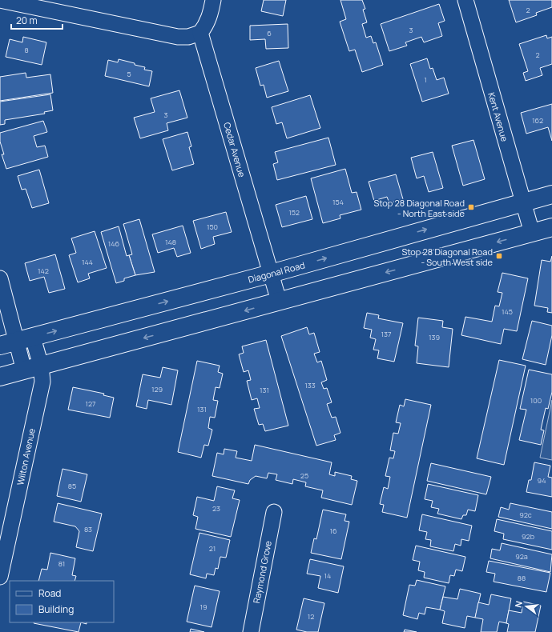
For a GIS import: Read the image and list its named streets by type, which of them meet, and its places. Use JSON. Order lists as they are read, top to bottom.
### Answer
{
  "streets": {
    "main road": ["Diagonal Road"],
    "street": [
      "Kent Avenue",
      "Cedar Avenue",
      "Wilton Avenue",
      "Raymond Grove"
    ]
  },
  "crossings": [
    ["Kent Avenue", "Diagonal Road"],
    ["Cedar Avenue", "Diagonal Road"],
    ["Diagonal Road", "Wilton Avenue"]
  ],
  "places": {
    "transit": ["Stop 28 Diagonal Road - North East side", "Stop 28 Diagonal Road - South West side"]
  },
  "house_numbers": [
    "2",
    "3",
    "6",
    "8",
    "2",
    "5",
    "1",
    "3",
    "162",
    "154",
    "152",
    "150",
    "148",
    "146",
    "144",
    "142",
    "145",
    "137",
    "139",
    "133",
    "129",
    "131",
    "100",
    "127",
    "131",
    "25",
    "94",
    "85",
    "23",
    "92c",
    "83",
    "16",
    "92b",
    "21",
    "92a",
    "81",
    "14",
    "88",
    "19",
    "12"
  ],
  "legend": ["Road", "Building"],
  "scale_bar": "20 m",
  "north": "left"
}
